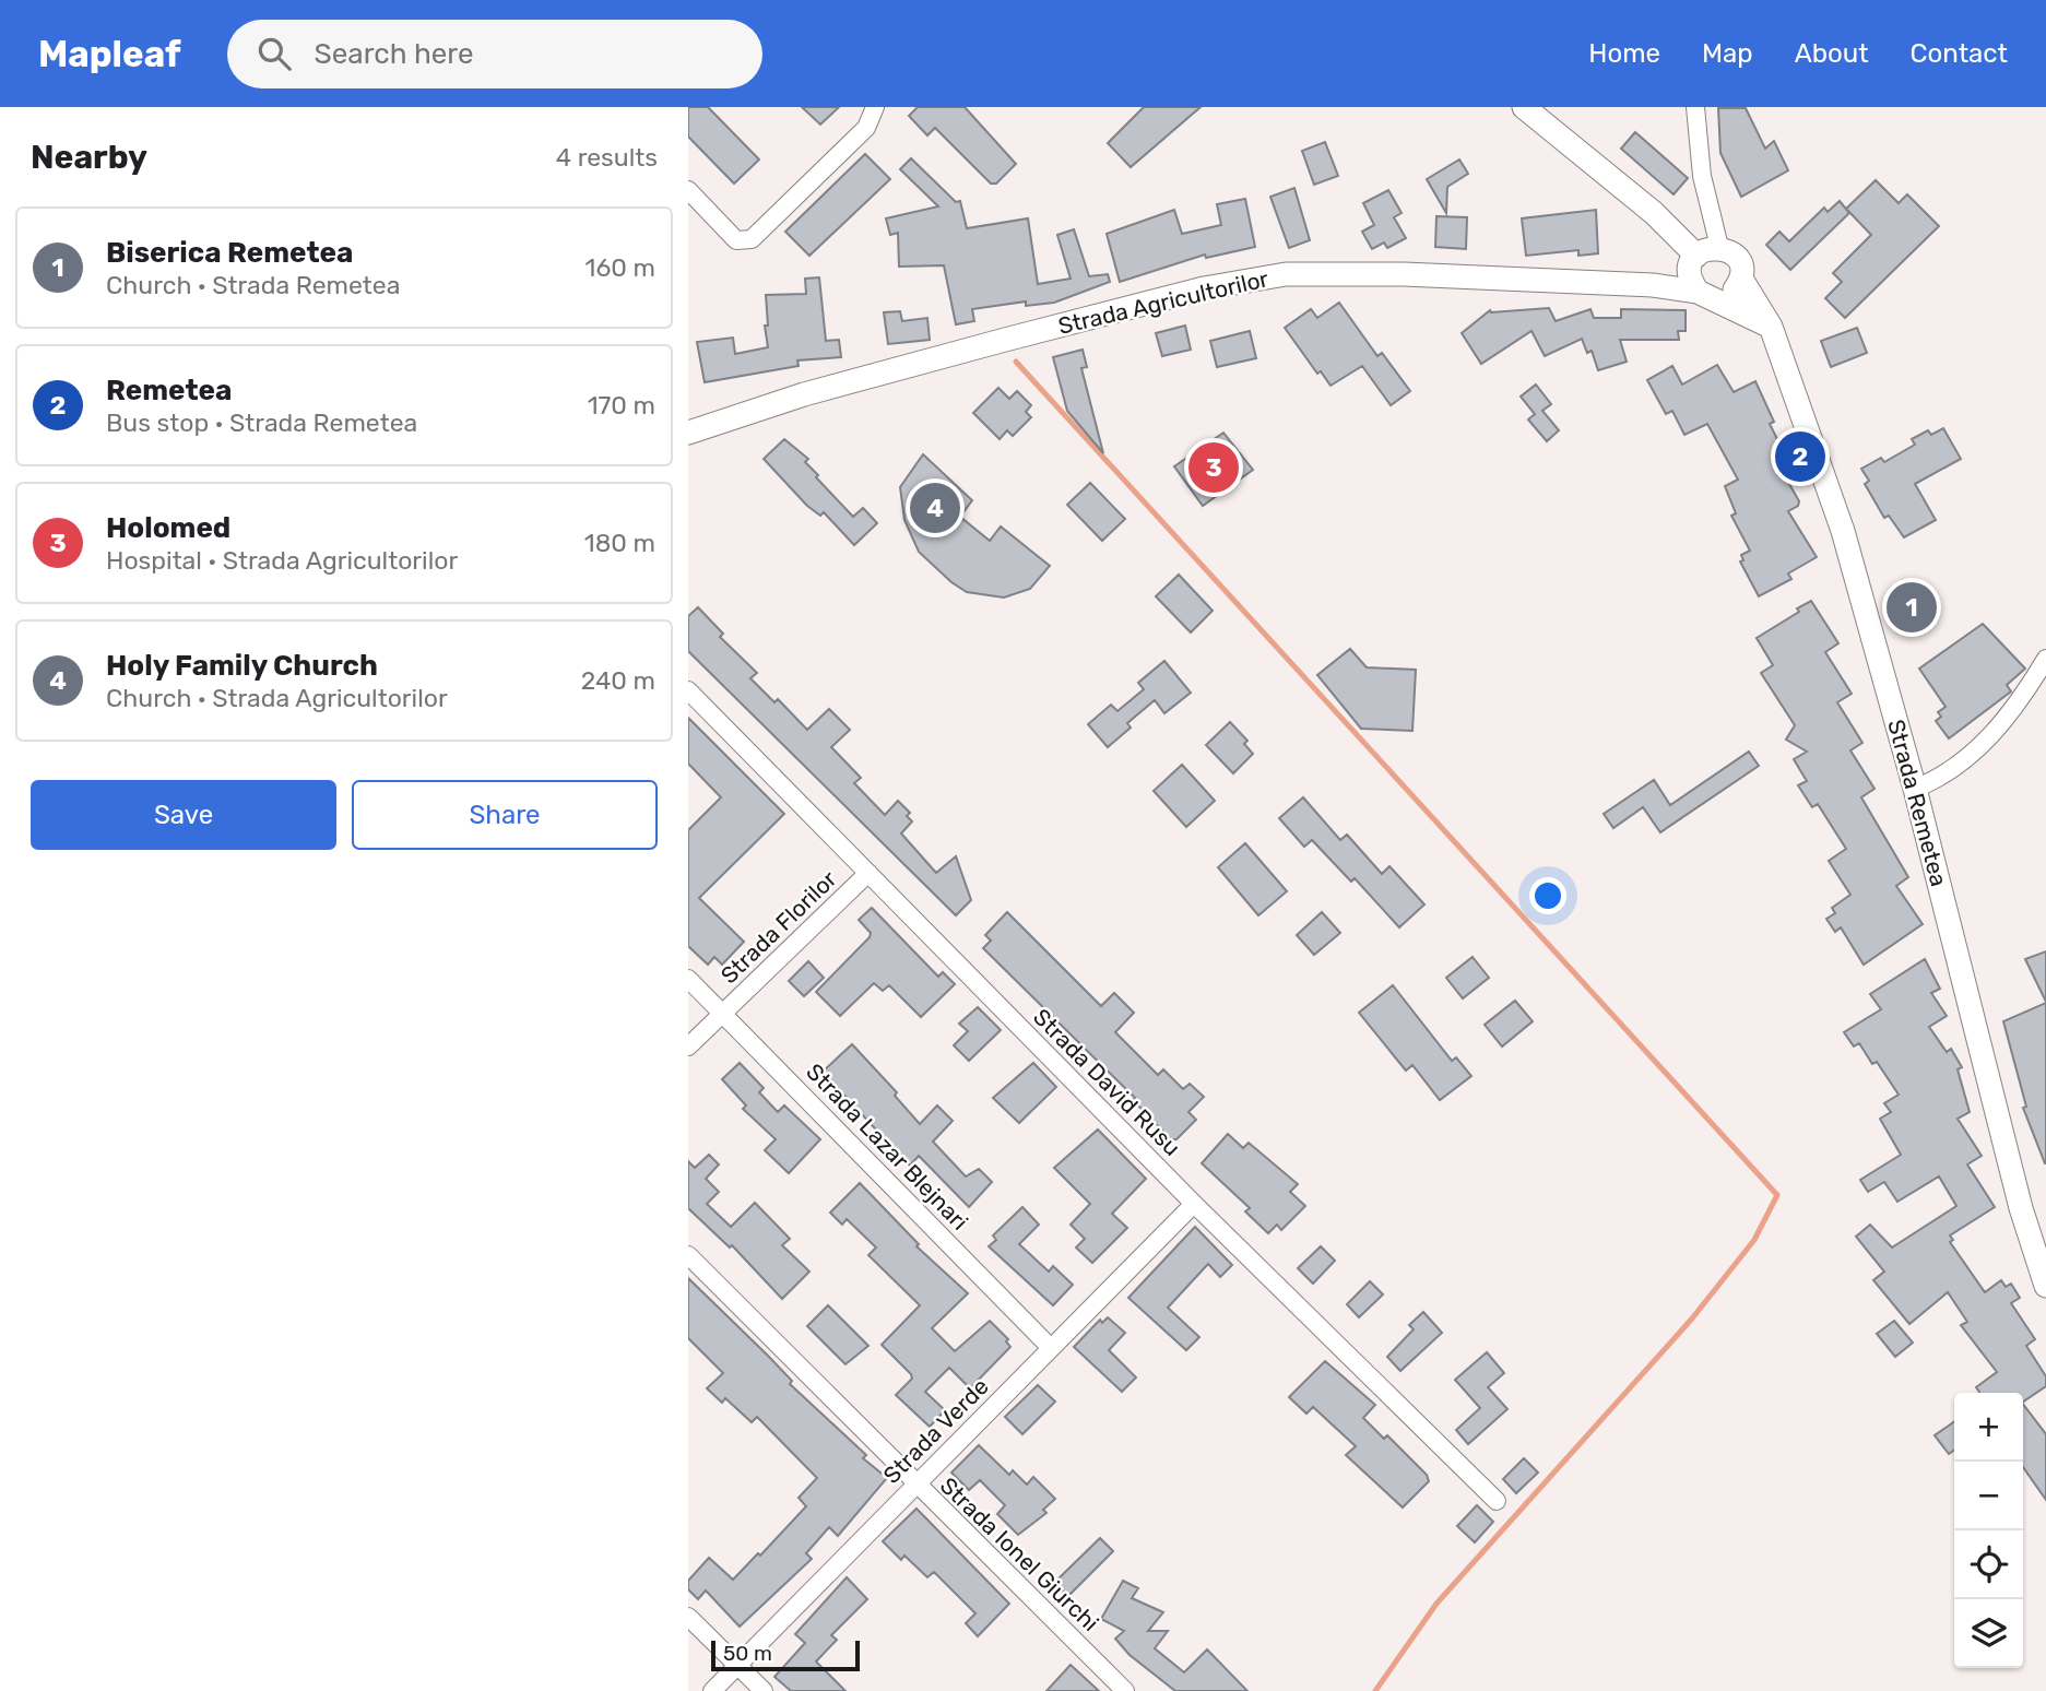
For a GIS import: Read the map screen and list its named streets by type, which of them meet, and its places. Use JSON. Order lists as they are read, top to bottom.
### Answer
{
  "streets": {
    "street": [
      "Strada Agricultorilor",
      "Strada Remetea",
      "Strada Florilor",
      "Strada David Rusu",
      "Strada Lazar Blejnari",
      "Strada Verde",
      "Strada Ionel Giurchi"
    ]
  },
  "crossings": [
    ["Strada Agricultorilor", "Strada Remetea"],
    ["Strada Florilor", "Strada David Rusu"],
    ["Strada Florilor", "Strada Lazar Blejnari"],
    ["Strada David Rusu", "Strada Verde"],
    ["Strada Lazar Blejnari", "Strada Verde"],
    ["Strada Verde", "Strada Ionel Giurchi"]
  ],
  "scale_bar": "50 m",
  "page": {
    "header": "Mapleaf",
    "search": "Search here",
    "nav": [
      "Home",
      "Map",
      "About",
      "Contact"
    ],
    "heading": ["Nearby", "4 results"],
    "list": [
      {
        "mark": "1",
        "name": "Biserica Remetea",
        "note": "Church · Strada Remetea",
        "value": "160 m"
      },
      {
        "mark": "2",
        "name": "Remetea",
        "note": "Bus stop · Strada Remetea",
        "value": "170 m"
      },
      {
        "mark": "3",
        "name": "Holomed",
        "note": "Hospital · Strada Agricultorilor",
        "value": "180 m"
      },
      {
        "mark": "4",
        "name": "Holy Family Church",
        "note": "Church · Strada Agricultorilor",
        "value": "240 m"
      }
    ],
    "pins": [
      "2",
      "3",
      "4",
      "1"
    ],
    "buttons": ["Save", "Share"],
    "map_buttons": ["+", "−"],
    "scale": "50 m"
  }
}
